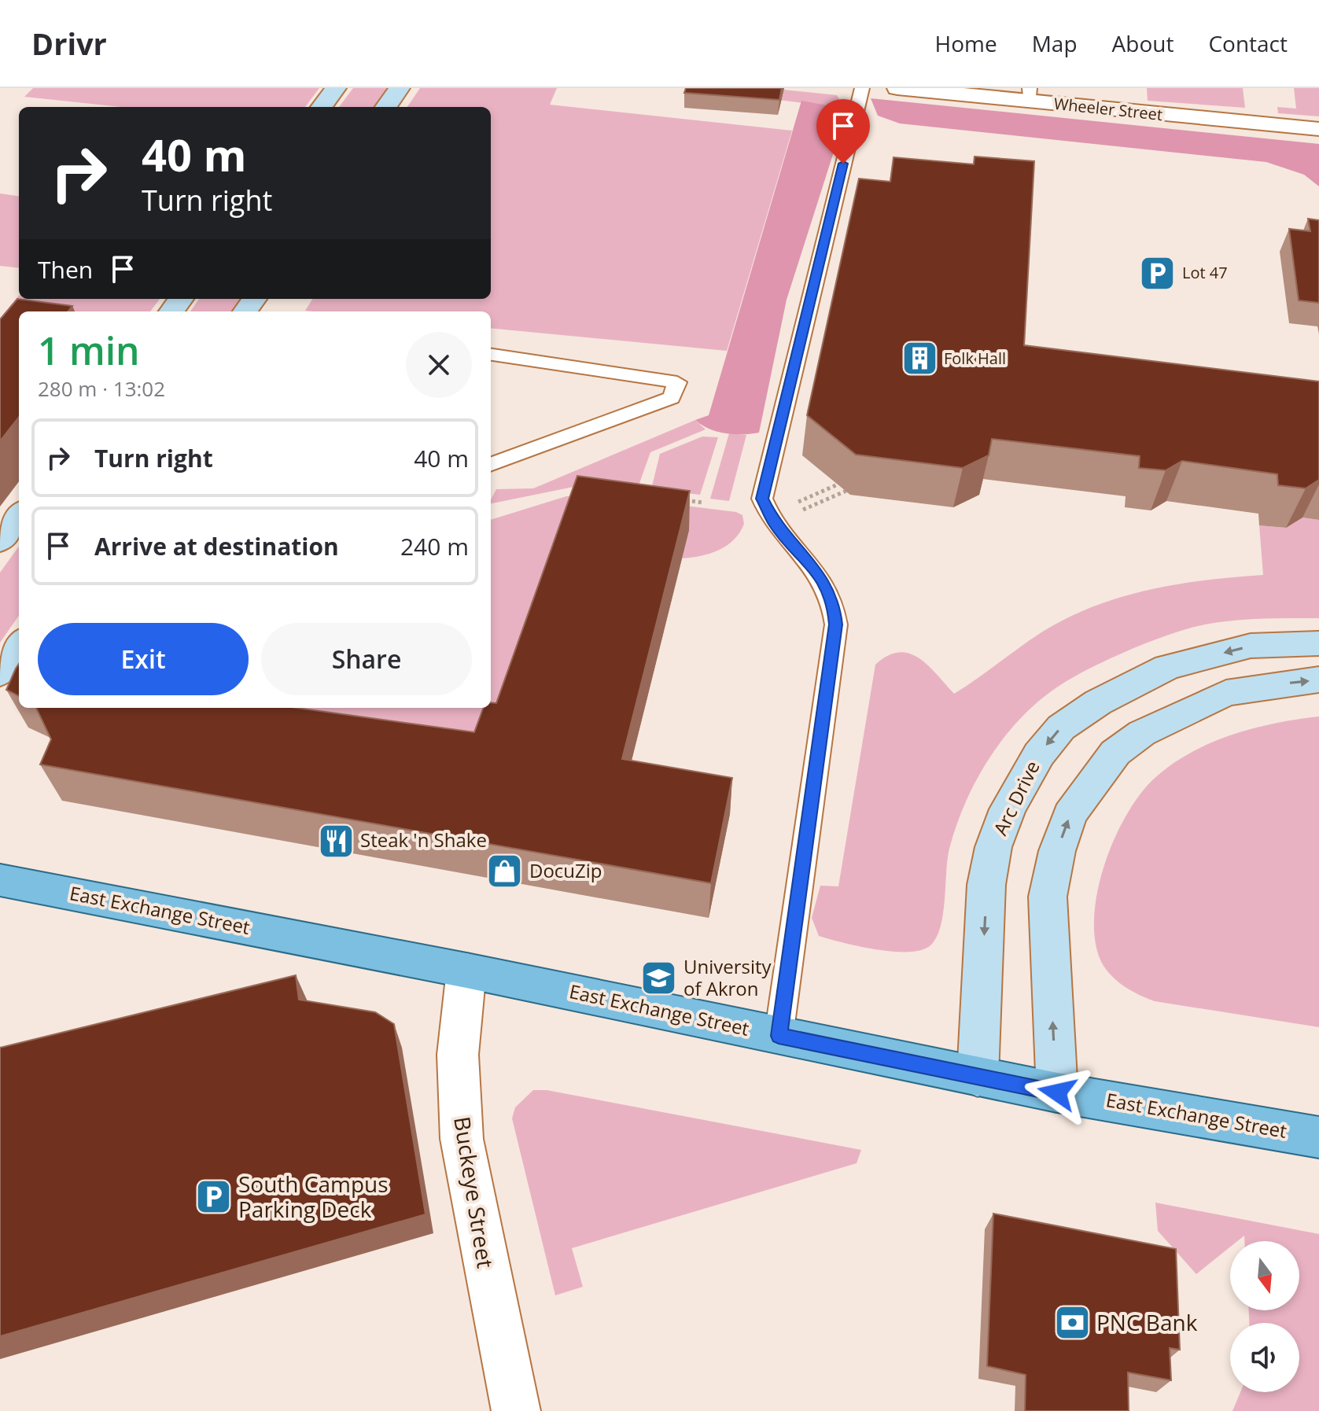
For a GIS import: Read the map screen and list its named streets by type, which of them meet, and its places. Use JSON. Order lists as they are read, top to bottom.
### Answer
{
  "streets": {
    "main road": ["Arc Drive", "East Exchange Street"],
    "street": ["Wheeler Street", "Buckeye Street"]
  },
  "crossings": [
    ["Arc Drive", "East Exchange Street"],
    ["East Exchange Street", "Buckeye Street"]
  ],
  "one_way": ["Arc Drive"],
  "places": {
    "parking": ["Lot 47", "South Campus Parking Deck"],
    "building": ["Folk Hall"],
    "restaurant": ["Steak 'n Shake"],
    "shop": ["DocuZip"],
    "school or university": ["University of Akron"],
    "bank": ["PNC Bank"]
  },
  "north": "bottom",
  "page": {
    "header": "Drivr",
    "nav": [
      "Home",
      "Map",
      "About",
      "Contact"
    ],
    "turn": ["40 m", "Turn right"],
    "then": "Then",
    "heading": ["1 min", "280 m · 13:02"],
    "list": [
      {
        "name": "Turn right",
        "value": "40 m"
      },
      {
        "name": "Arrive at destination",
        "value": "240 m"
      }
    ],
    "buttons": ["Exit", "Share"]
  }
}
